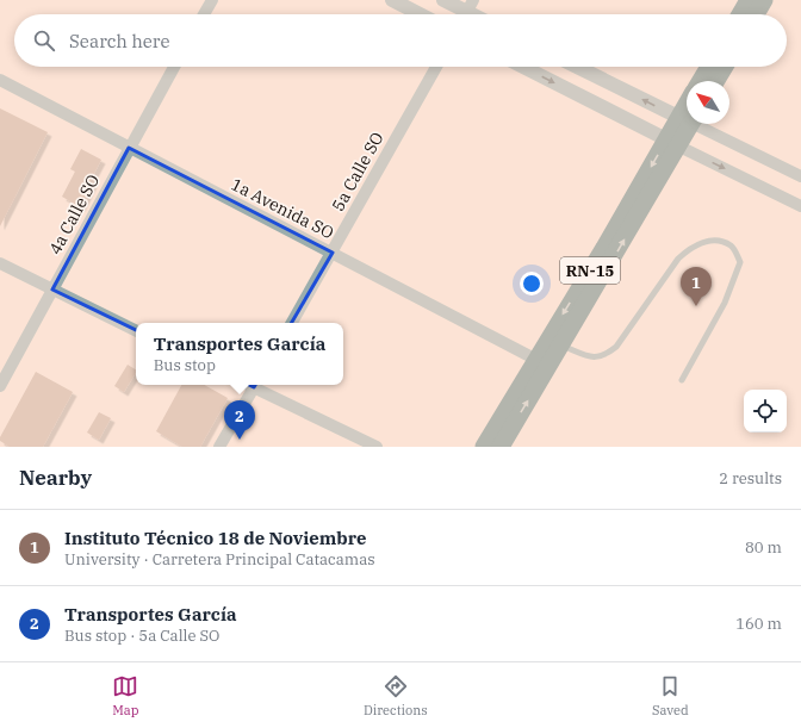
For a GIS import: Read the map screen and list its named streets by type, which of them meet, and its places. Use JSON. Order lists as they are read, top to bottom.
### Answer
{
  "streets": {
    "main road": ["RN-15"],
    "street": ["5a Calle SO", "1a Avenida SO", "4a Calle SO"]
  },
  "crossings": [
    ["5a Calle SO", "1a Avenida SO"],
    ["1a Avenida SO", "4a Calle SO"],
    ["1a Avenida SO", "RN-15"]
  ],
  "north": "top left",
  "page": {
    "search": "Search here",
    "pins": ["1", "2"],
    "popup": ["Transportes García", "Bus stop"],
    "heading": ["Nearby", "2 results"],
    "list": [
      {
        "mark": "1",
        "name": "Instituto Técnico 18 de Noviembre",
        "note": "University · Carretera Principal Catacamas",
        "value": "80 m"
      },
      {
        "mark": "2",
        "name": "Transportes García",
        "note": "Bus stop · 5a Calle SO",
        "value": "160 m"
      }
    ],
    "nav": ["Map", "Directions", "Saved"]
  }
}
